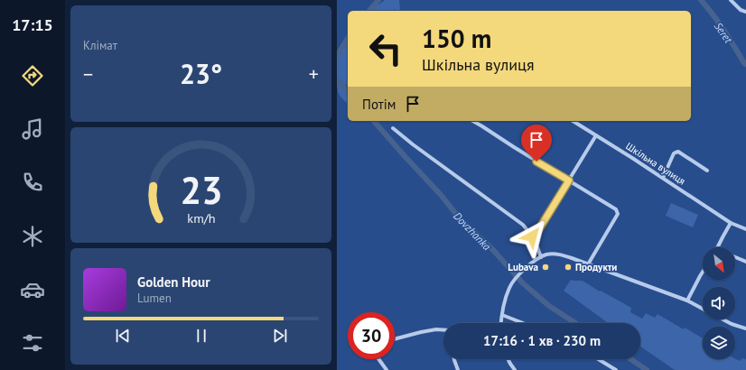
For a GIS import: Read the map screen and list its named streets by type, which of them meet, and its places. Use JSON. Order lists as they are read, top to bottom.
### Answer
{
  "streets": {
    "street": ["Шкільна вулиця"]
  },
  "water": ["Seret", "Dovzhanka"],
  "places": ["Lubava", "Продукти"],
  "north": "bottom right",
  "page": {
    "tabs": "17:15",
    "tile": "Клімат",
    "turn": ["150 m", "Шкільна вулиця"],
    "heat": ["−", "23°", "+"],
    "then": "Потім",
    "song": ["Golden Hour", "Lumen"],
    "limit": "30",
    "trip": "17:16 · 1 хв · 230 m",
    "gauge": ["23", "km/h"]
  }
}
